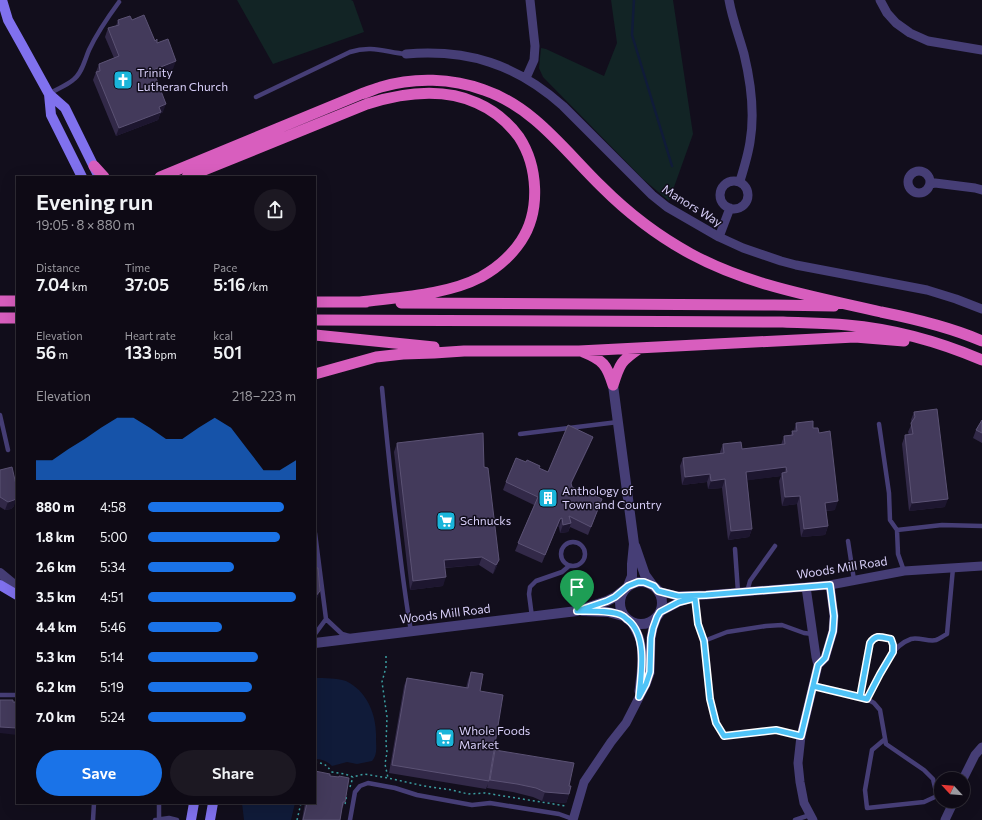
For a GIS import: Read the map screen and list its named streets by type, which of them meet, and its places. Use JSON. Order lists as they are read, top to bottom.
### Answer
{
  "streets": {
    "street": ["Manors Way", "Woods Mill Road"]
  },
  "places": {
    "church": ["Trinity Lutheran Church"],
    "building": ["Anthology of Town and Country"],
    "supermarket": ["Schnucks", "Whole Foods Market"]
  },
  "north": "top left",
  "page": {
    "heading": ["Evening run", "19:05 · 8 × 880 m"],
    "stats": [
      ["Distance", "7.04 km"],
      ["Time", "37:05"],
      ["Pace", "5:16 /km"],
      ["Elevation", "56 m"],
      ["Heart rate", "133 bpm"],
      ["kcal", "501"]
    ],
    "chart": ["Elevation", "218–223 m"],
    "list": [
      {
        "name": "880 m",
        "note": "4:58"
      },
      {
        "name": "1.8 km",
        "note": "5:00"
      },
      {
        "name": "2.6 km",
        "note": "5:34"
      },
      {
        "name": "3.5 km",
        "note": "4:51"
      },
      {
        "name": "4.4 km",
        "note": "5:46"
      },
      {
        "name": "5.3 km",
        "note": "5:14"
      },
      {
        "name": "6.2 km",
        "note": "5:19"
      },
      {
        "name": "7.0 km",
        "note": "5:24"
      }
    ],
    "buttons": ["Save", "Share"]
  }
}
